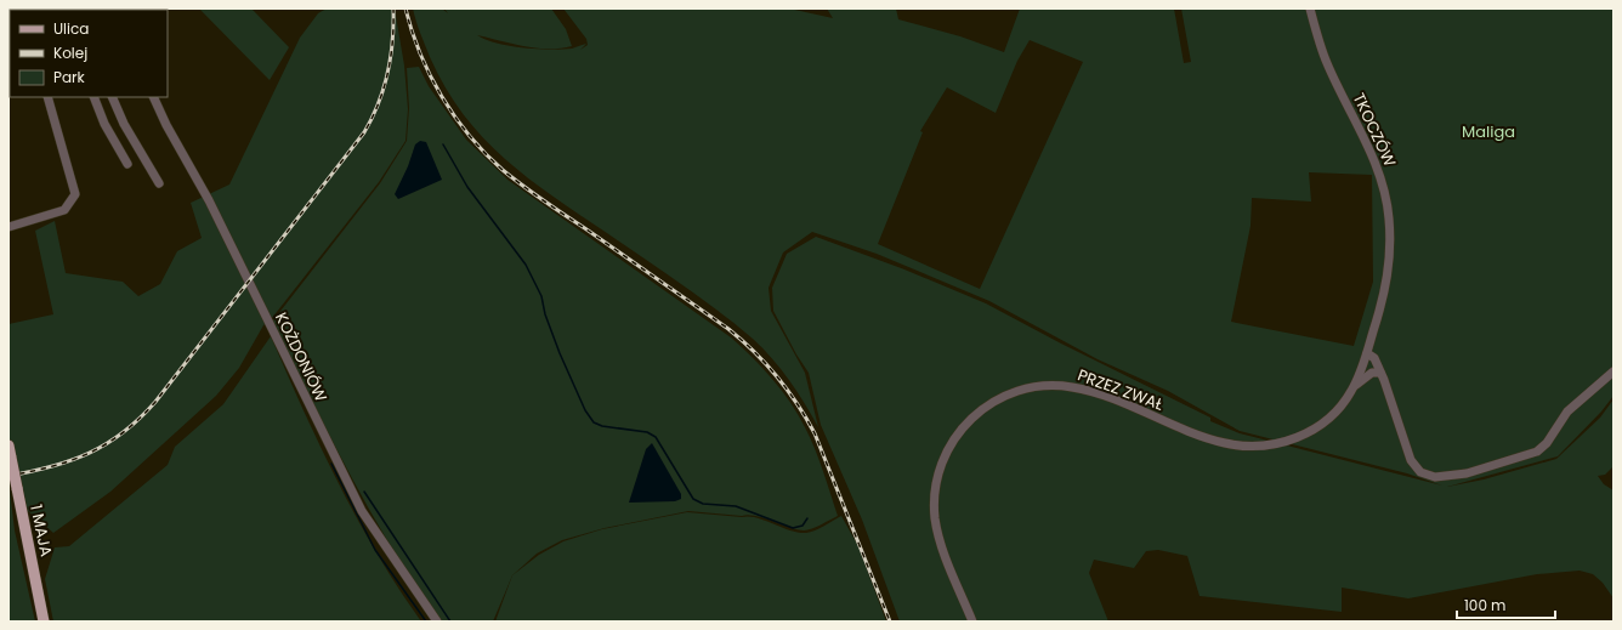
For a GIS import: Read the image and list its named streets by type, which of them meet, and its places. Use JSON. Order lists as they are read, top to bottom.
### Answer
{
  "streets": {
    "main road": ["1 MAJA"],
    "street": ["TKOCZÓW", "KOŻDONIÓW", "PRZEZ ZWAŁ"]
  },
  "crossings": [
    ["TKOCZÓW", "PRZEZ ZWAŁ"]
  ],
  "parks": ["Maliga"],
  "legend": ["Ulica", "Kolej", "Park"],
  "scale_bar": "100 m"
}
